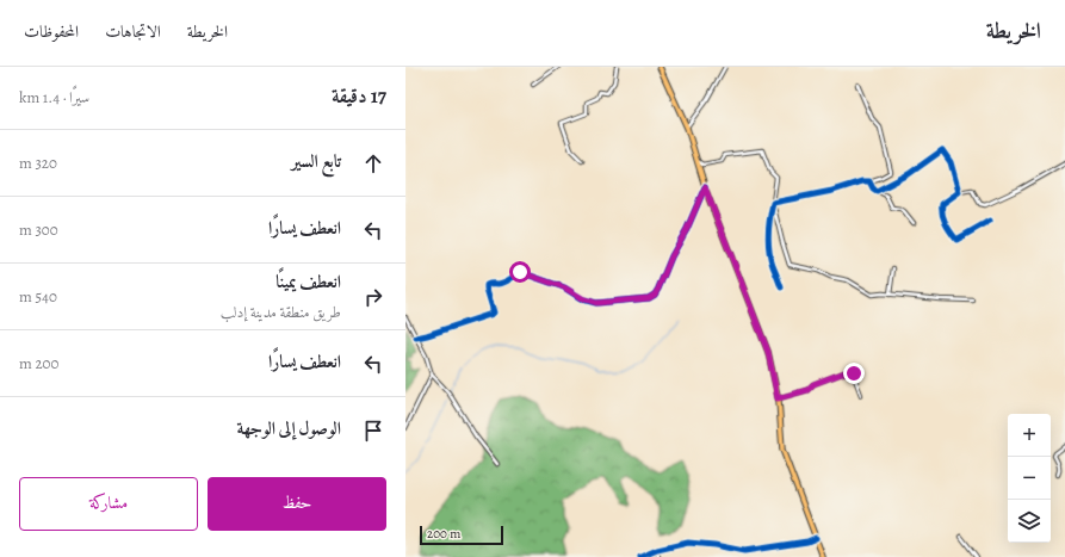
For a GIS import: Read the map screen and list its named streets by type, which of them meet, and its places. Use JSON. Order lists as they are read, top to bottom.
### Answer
{
  "scale_bar": "200 m",
  "page": {
    "header": "الخريطة",
    "nav": ["الخريطة", "الاتجاهات", "المحفوظات"],
    "heading": ["17 دقيقة", "سيرًا · 1.4 km"],
    "list": [
      ["تابع السير", "320 m"],
      ["انعطف يسارًا", "300 m"],
      ["انعطف يمينًا", "طريق منطقة مدينة إدلب", "540 m"],
      ["انعطف يسارًا", "200 m"],
      "الوصول إلى الوجهة"
    ],
    "map_buttons": ["+", "−"],
    "buttons": ["حفظ", "مشاركة"],
    "scale": "200 m"
  }
}
